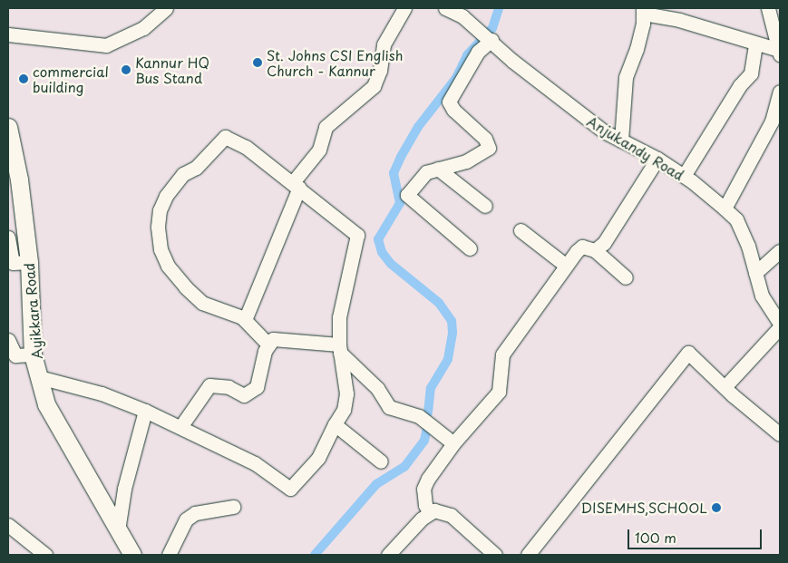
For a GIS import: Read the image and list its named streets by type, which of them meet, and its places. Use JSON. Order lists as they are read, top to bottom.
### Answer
{
  "streets": {
    "main road": ["Ayikkara Road"],
    "street": ["Anjukandy Road"]
  },
  "places": [
    "St. Johns CSI English Church - Kannur",
    "Kannur HQ Bus Stand",
    "commercial building",
    "DISEMHS,SCHOOL"
  ],
  "scale_bar": "100 m"
}
